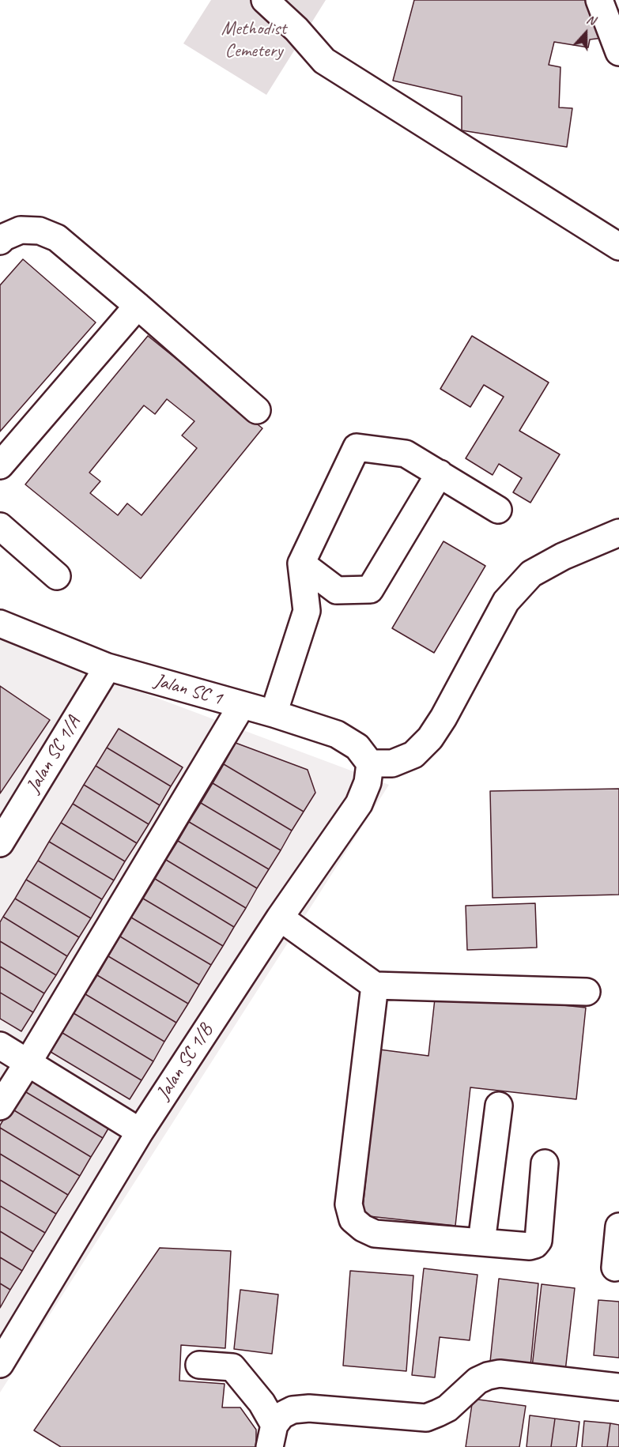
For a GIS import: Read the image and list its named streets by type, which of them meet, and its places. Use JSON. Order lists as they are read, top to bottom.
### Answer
{
  "streets": {
    "street": ["Jalan SC 1", "Jalan SC 1/A", "Jalan SC 1/B"]
  },
  "crossings": [
    ["Jalan SC 1", "Jalan SC 1/A"],
    ["Jalan SC 1", "Jalan SC 1/B"]
  ],
  "parks": ["Methodist Cemetery"],
  "north": "top"
}
